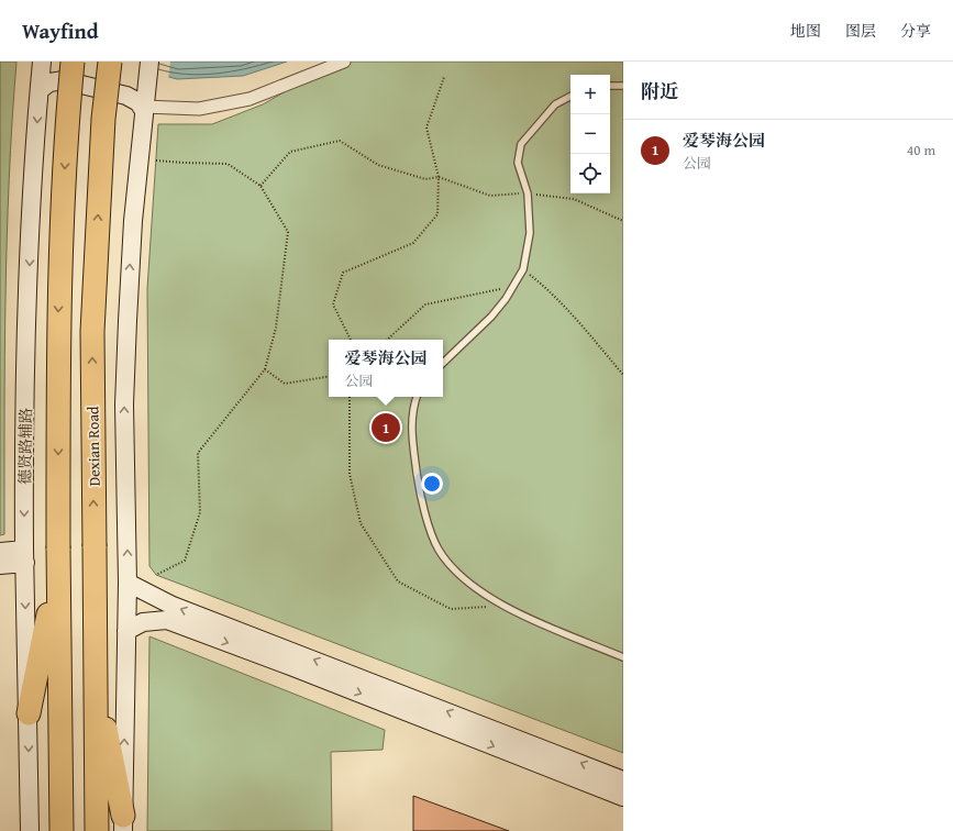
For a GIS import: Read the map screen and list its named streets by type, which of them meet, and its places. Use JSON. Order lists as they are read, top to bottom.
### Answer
{
  "streets": {
    "highway": ["Dexian Road"],
    "street": ["德贤路辅路"]
  },
  "page": {
    "header": "Wayfind",
    "nav": ["地图", "图层", "分享"],
    "heading": "附近",
    "map_buttons": ["+", "−"],
    "list": [
      {
        "mark": "1",
        "name": "爱琴海公园",
        "note": "公园",
        "value": "40 m"
      }
    ],
    "popup": ["爱琴海公园", "公园"],
    "pins": "1"
  }
}
